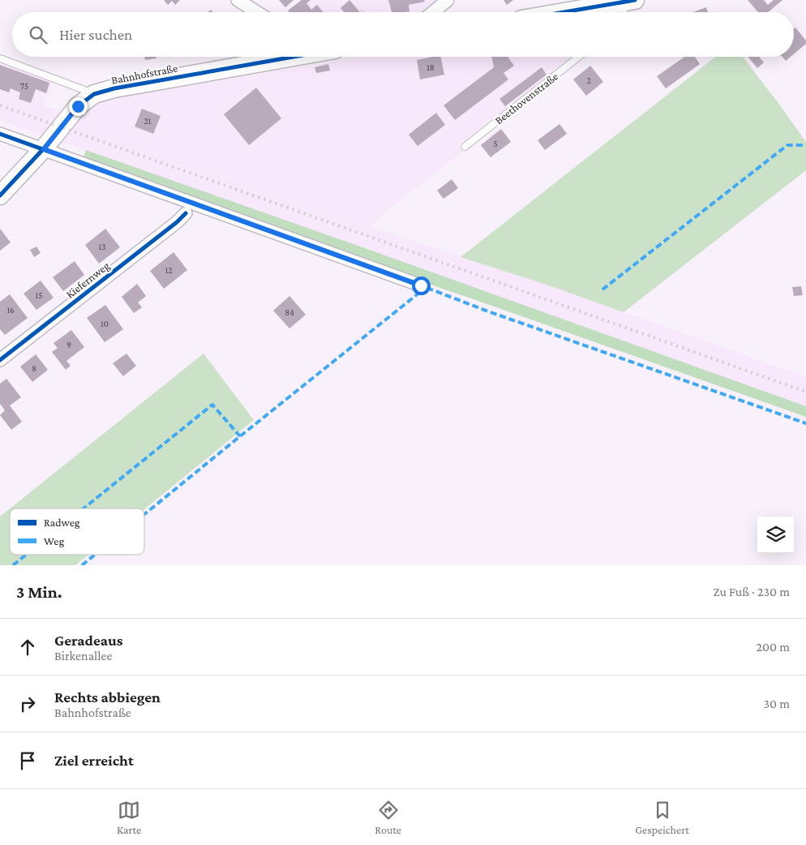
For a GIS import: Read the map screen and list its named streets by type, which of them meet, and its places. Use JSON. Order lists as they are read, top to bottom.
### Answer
{
  "streets": {
    "main road": ["Bahnhofstraße"],
    "street": ["Kiefernweg"],
    "lane": ["Beethovenstraße"]
  },
  "house_numbers": [
    "18",
    "2",
    "75",
    "21",
    "5",
    "13",
    "12",
    "15",
    "16",
    "84",
    "10",
    "9",
    "8"
  ],
  "legend": ["Radweg", "Weg"],
  "page": {
    "search": "Hier suchen",
    "heading": ["3 Min.", "Zu Fuß · 230 m"],
    "list": [
      ["Geradeaus", "Birkenallee", "200 m"],
      ["Rechts abbiegen", "Bahnhofstraße", "30 m"],
      "Ziel erreicht"
    ],
    "nav": ["Karte", "Route", "Gespeichert"]
  }
}
